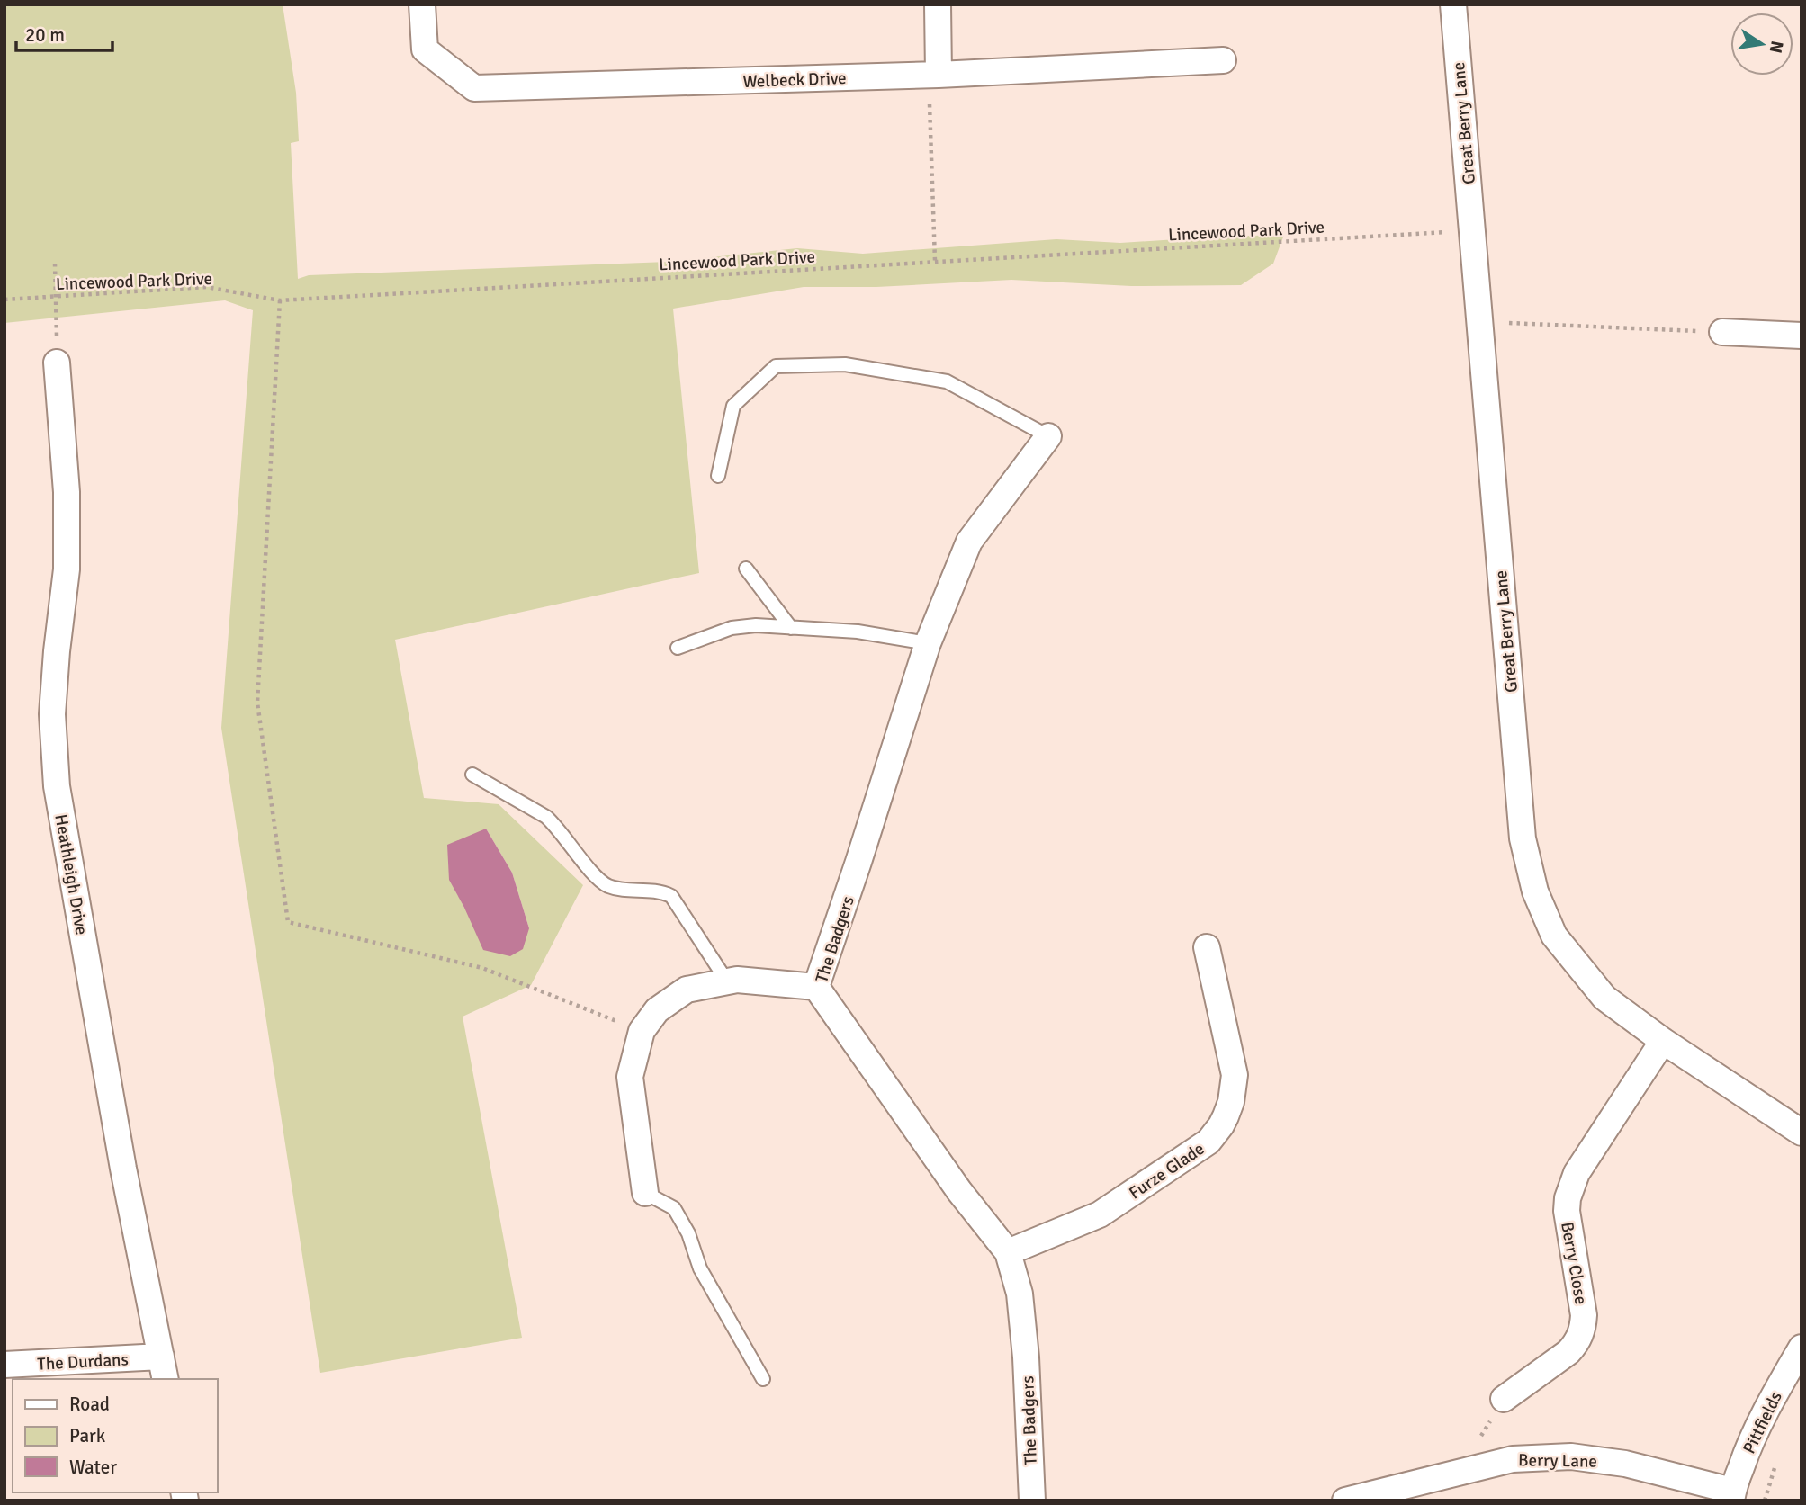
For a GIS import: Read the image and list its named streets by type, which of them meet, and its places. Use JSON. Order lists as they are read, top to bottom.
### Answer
{
  "streets": {
    "street": [
      "Welbeck Drive",
      "Great Berry Lane",
      "Heathleigh Drive",
      "The Badgers",
      "Furze Glade",
      "Berry Close",
      "The Durdans",
      "Pittfields",
      "Berry Lane"
    ],
    "path": ["Lincewood Park Drive"]
  },
  "crossings": [
    ["Great Berry Lane", "Lincewood Park Drive"],
    ["Great Berry Lane", "Berry Close"],
    ["Heathleigh Drive", "The Durdans"],
    ["The Badgers", "Furze Glade"],
    ["Pittfields", "Berry Lane"]
  ],
  "legend": ["Road", "Park", "Water"],
  "scale_bar": "20 m",
  "north": "right"
}
